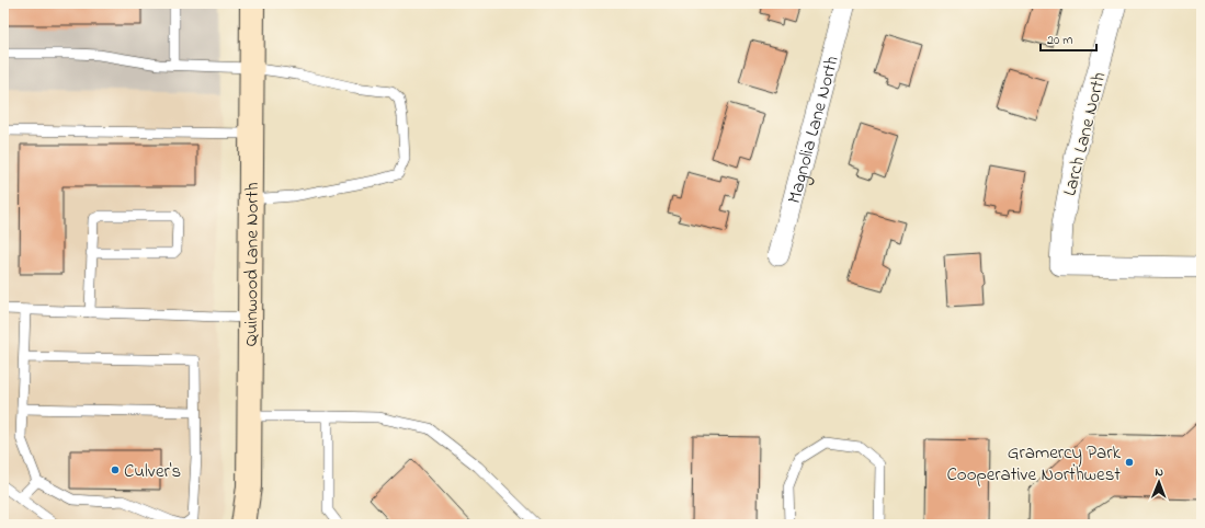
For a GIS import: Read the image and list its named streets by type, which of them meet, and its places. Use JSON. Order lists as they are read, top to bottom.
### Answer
{
  "streets": {
    "street": ["Magnolia Lane North", "Larch Lane North", "Quinwood Lane North"]
  },
  "places": ["Gramercy Park Cooperative Northwest", "Culver's"],
  "scale_bar": "20 m",
  "north": "top"
}
